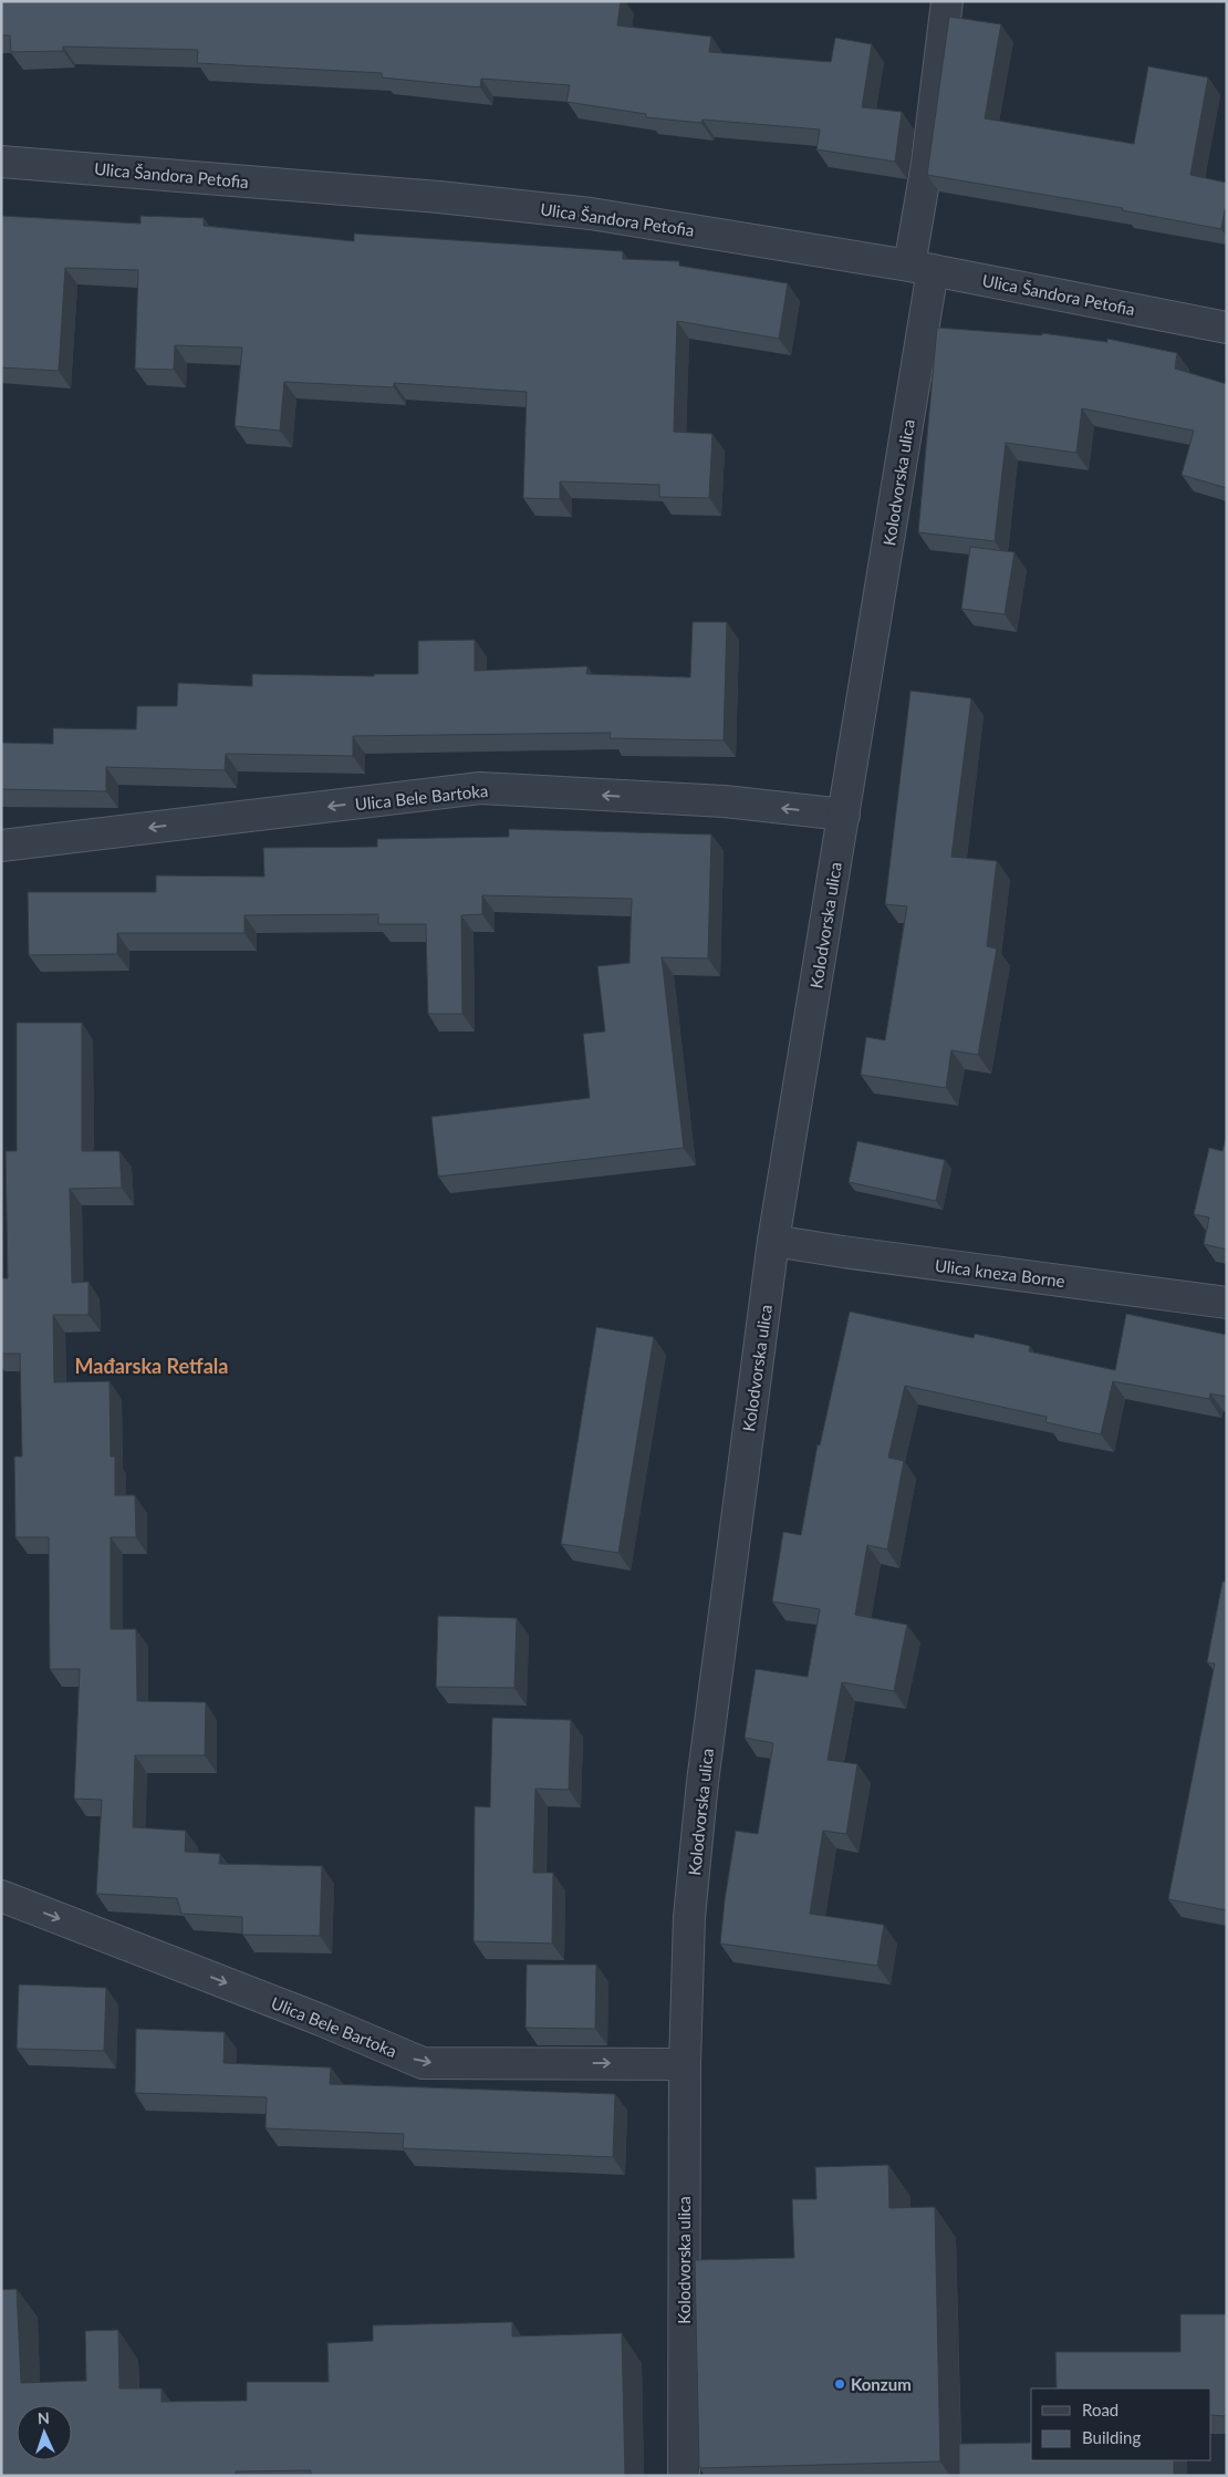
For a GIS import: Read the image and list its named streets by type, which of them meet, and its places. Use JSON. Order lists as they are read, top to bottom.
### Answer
{
  "streets": {
    "street": [
      "Ulica Šandora Petofia",
      "Kolodvorska ulica",
      "Ulica Bele Bartoka",
      "Ulica kneza Borne"
    ]
  },
  "crossings": [
    ["Ulica Šandora Petofia", "Kolodvorska ulica"],
    ["Kolodvorska ulica", "Ulica Bele Bartoka"],
    ["Kolodvorska ulica", "Ulica kneza Borne"]
  ],
  "districts": ["Mađarska Retfala"],
  "places": ["Konzum"],
  "legend": ["Road", "Building"],
  "north": "top"
}
